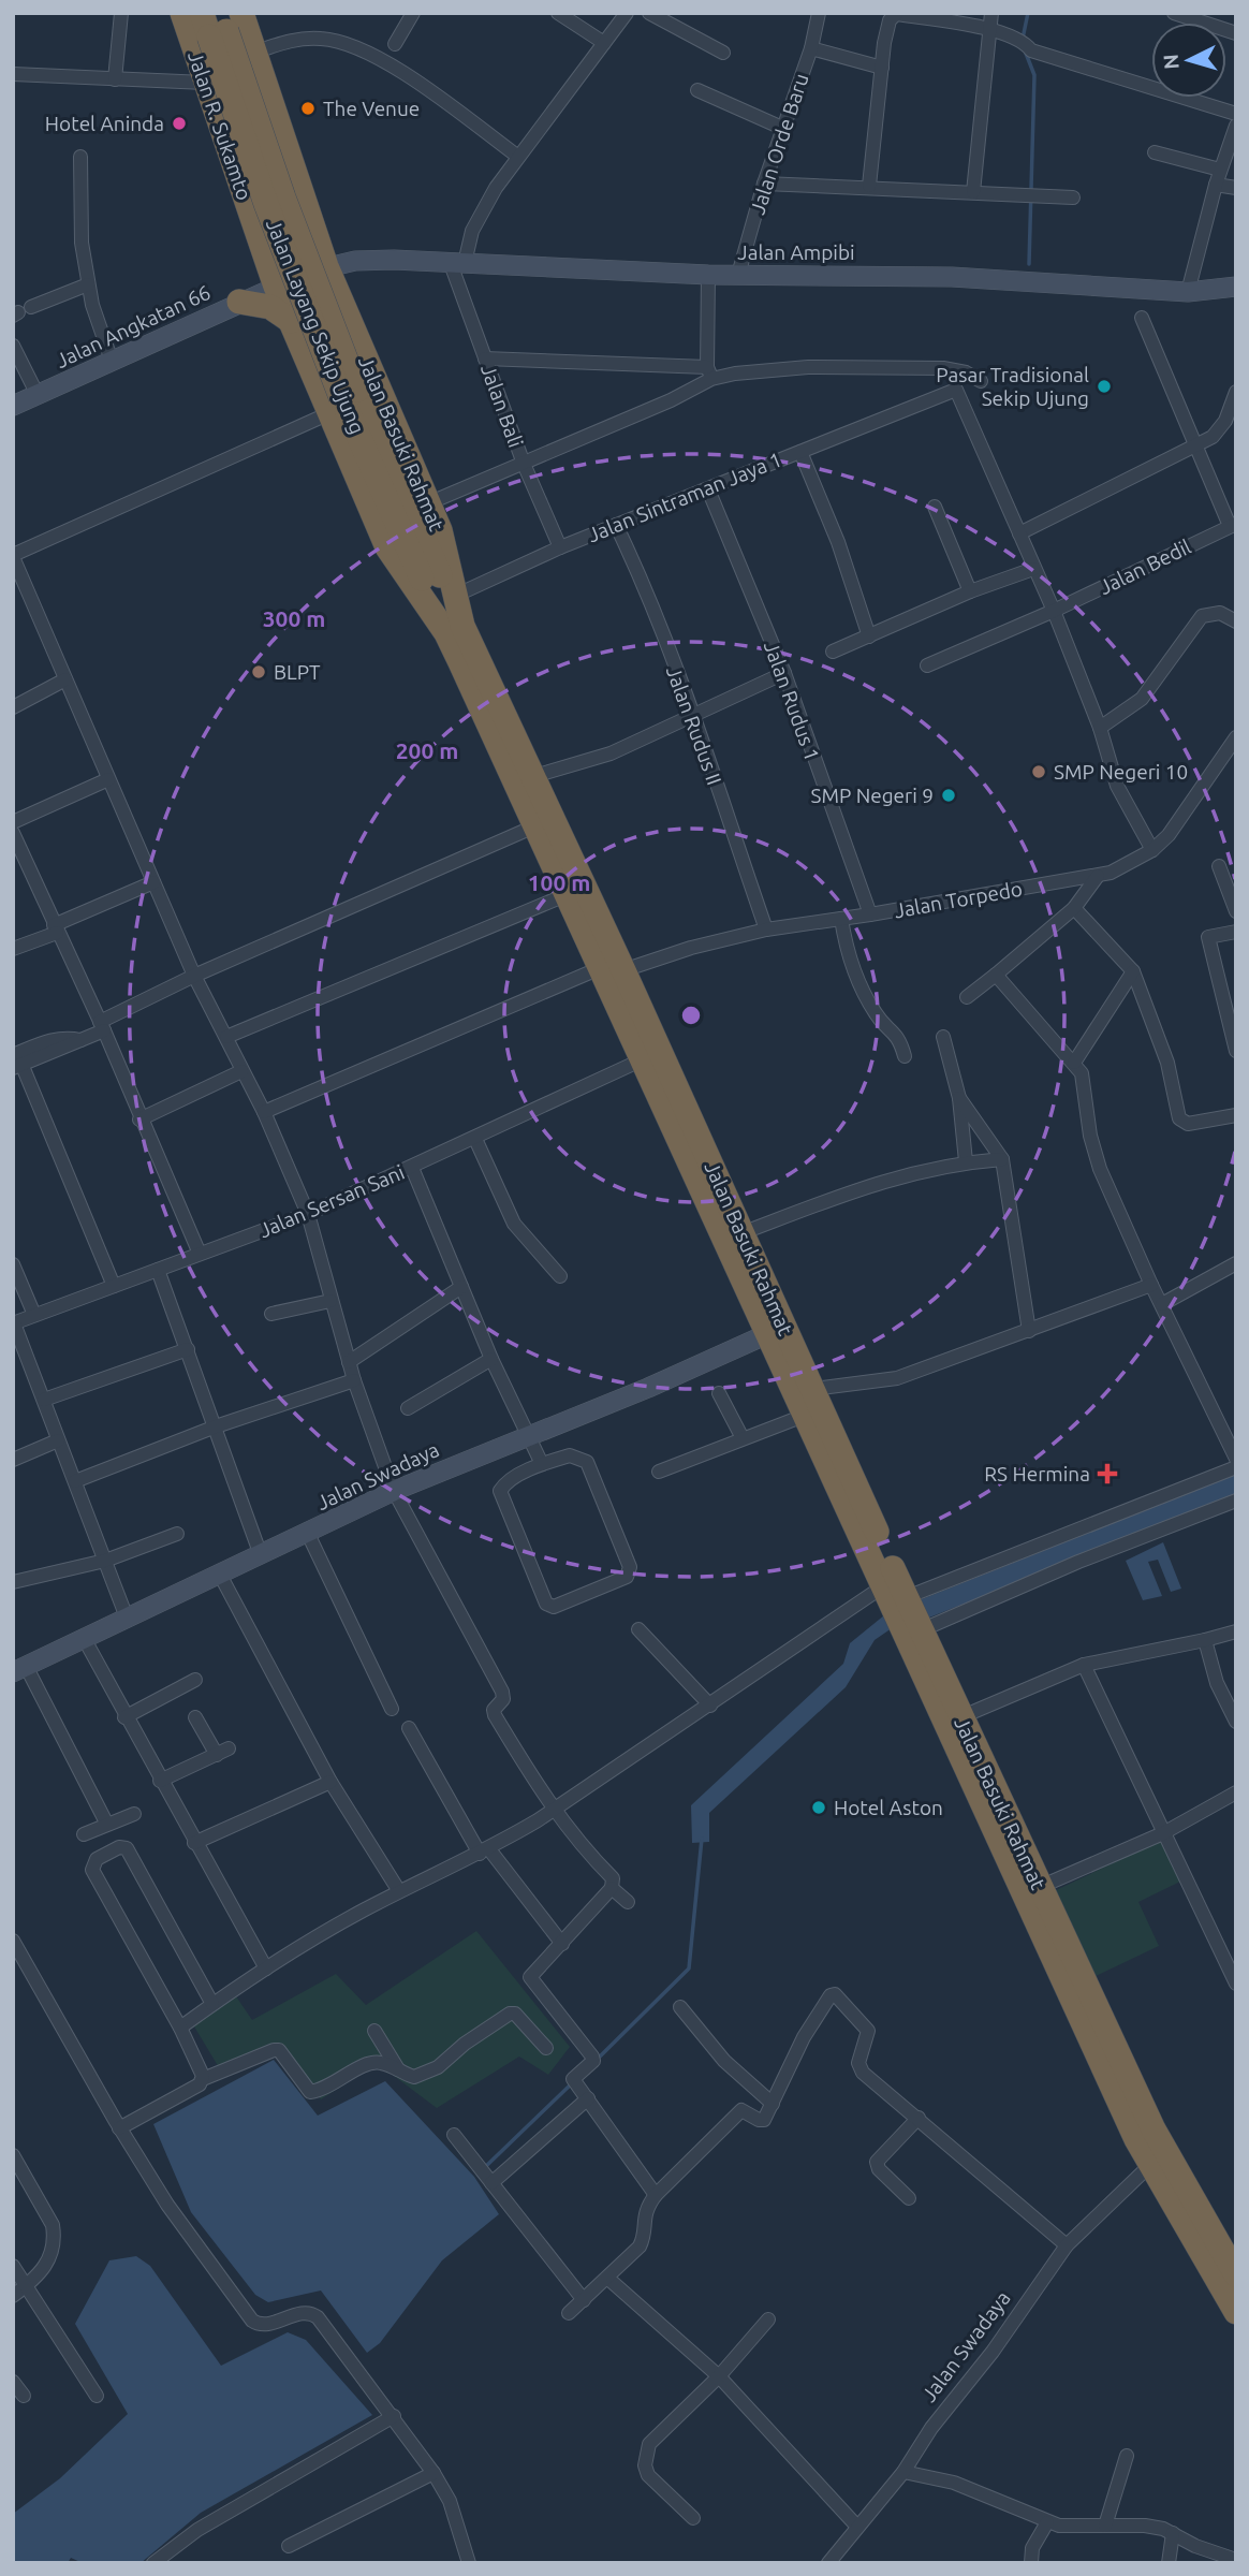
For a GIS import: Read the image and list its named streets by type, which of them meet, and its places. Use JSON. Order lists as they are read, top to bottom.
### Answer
{
  "streets": {
    "highway": ["Jalan R. Sukamto", "Jalan Layang Sekip Ujung", "Jalan Basuki Rahmat"],
    "street": [
      "Jalan Orde Baru",
      "Jalan Ampibi",
      "Jalan Angkatan 66",
      "Jalan Bali",
      "Jalan Sintraman Jaya 1",
      "Jalan Bedil",
      "Jalan Rudus 1",
      "Jalan Rudus II",
      "Jalan Torpedo",
      "Jalan Sersan Sani",
      "Jalan Swadaya"
    ]
  },
  "crossings": [
    ["Jalan R. Sukamto", "Jalan Angkatan 66"],
    ["Jalan R. Sukamto", "Jalan Basuki Rahmat"],
    ["Jalan Orde Baru", "Jalan Ampibi"],
    ["Jalan Ampibi", "Jalan Angkatan 66"],
    ["Jalan Ampibi", "Jalan Bali"],
    ["Jalan Ampibi", "Jalan Basuki Rahmat"],
    ["Jalan Angkatan 66", "Jalan Basuki Rahmat"],
    ["Jalan Layang Sekip Ujung", "Jalan Basuki Rahmat"],
    ["Jalan Bali", "Jalan Sintraman Jaya 1"],
    ["Jalan Basuki Rahmat", "Jalan Sintraman Jaya 1"],
    ["Jalan Basuki Rahmat", "Jalan Torpedo"],
    ["Jalan Basuki Rahmat", "Jalan Sersan Sani"],
    ["Jalan Basuki Rahmat", "Jalan Swadaya"],
    ["Jalan Sintraman Jaya 1", "Jalan Rudus 1"],
    ["Jalan Sintraman Jaya 1", "Jalan Rudus II"],
    ["Jalan Rudus 1", "Jalan Torpedo"],
    ["Jalan Rudus II", "Jalan Torpedo"]
  ],
  "places": {
    "other": [
      "The Venue",
      "Hotel Aninda",
      "Pasar Tradisional Sekip Ujung",
      "BLPT",
      "SMP Negeri 10",
      "SMP Negeri 9",
      "Hotel Aston"
    ],
    "health": ["RS Hermina"]
  },
  "north": "left",
  "rings": ["300 m", "200 m", "100 m"]
}
